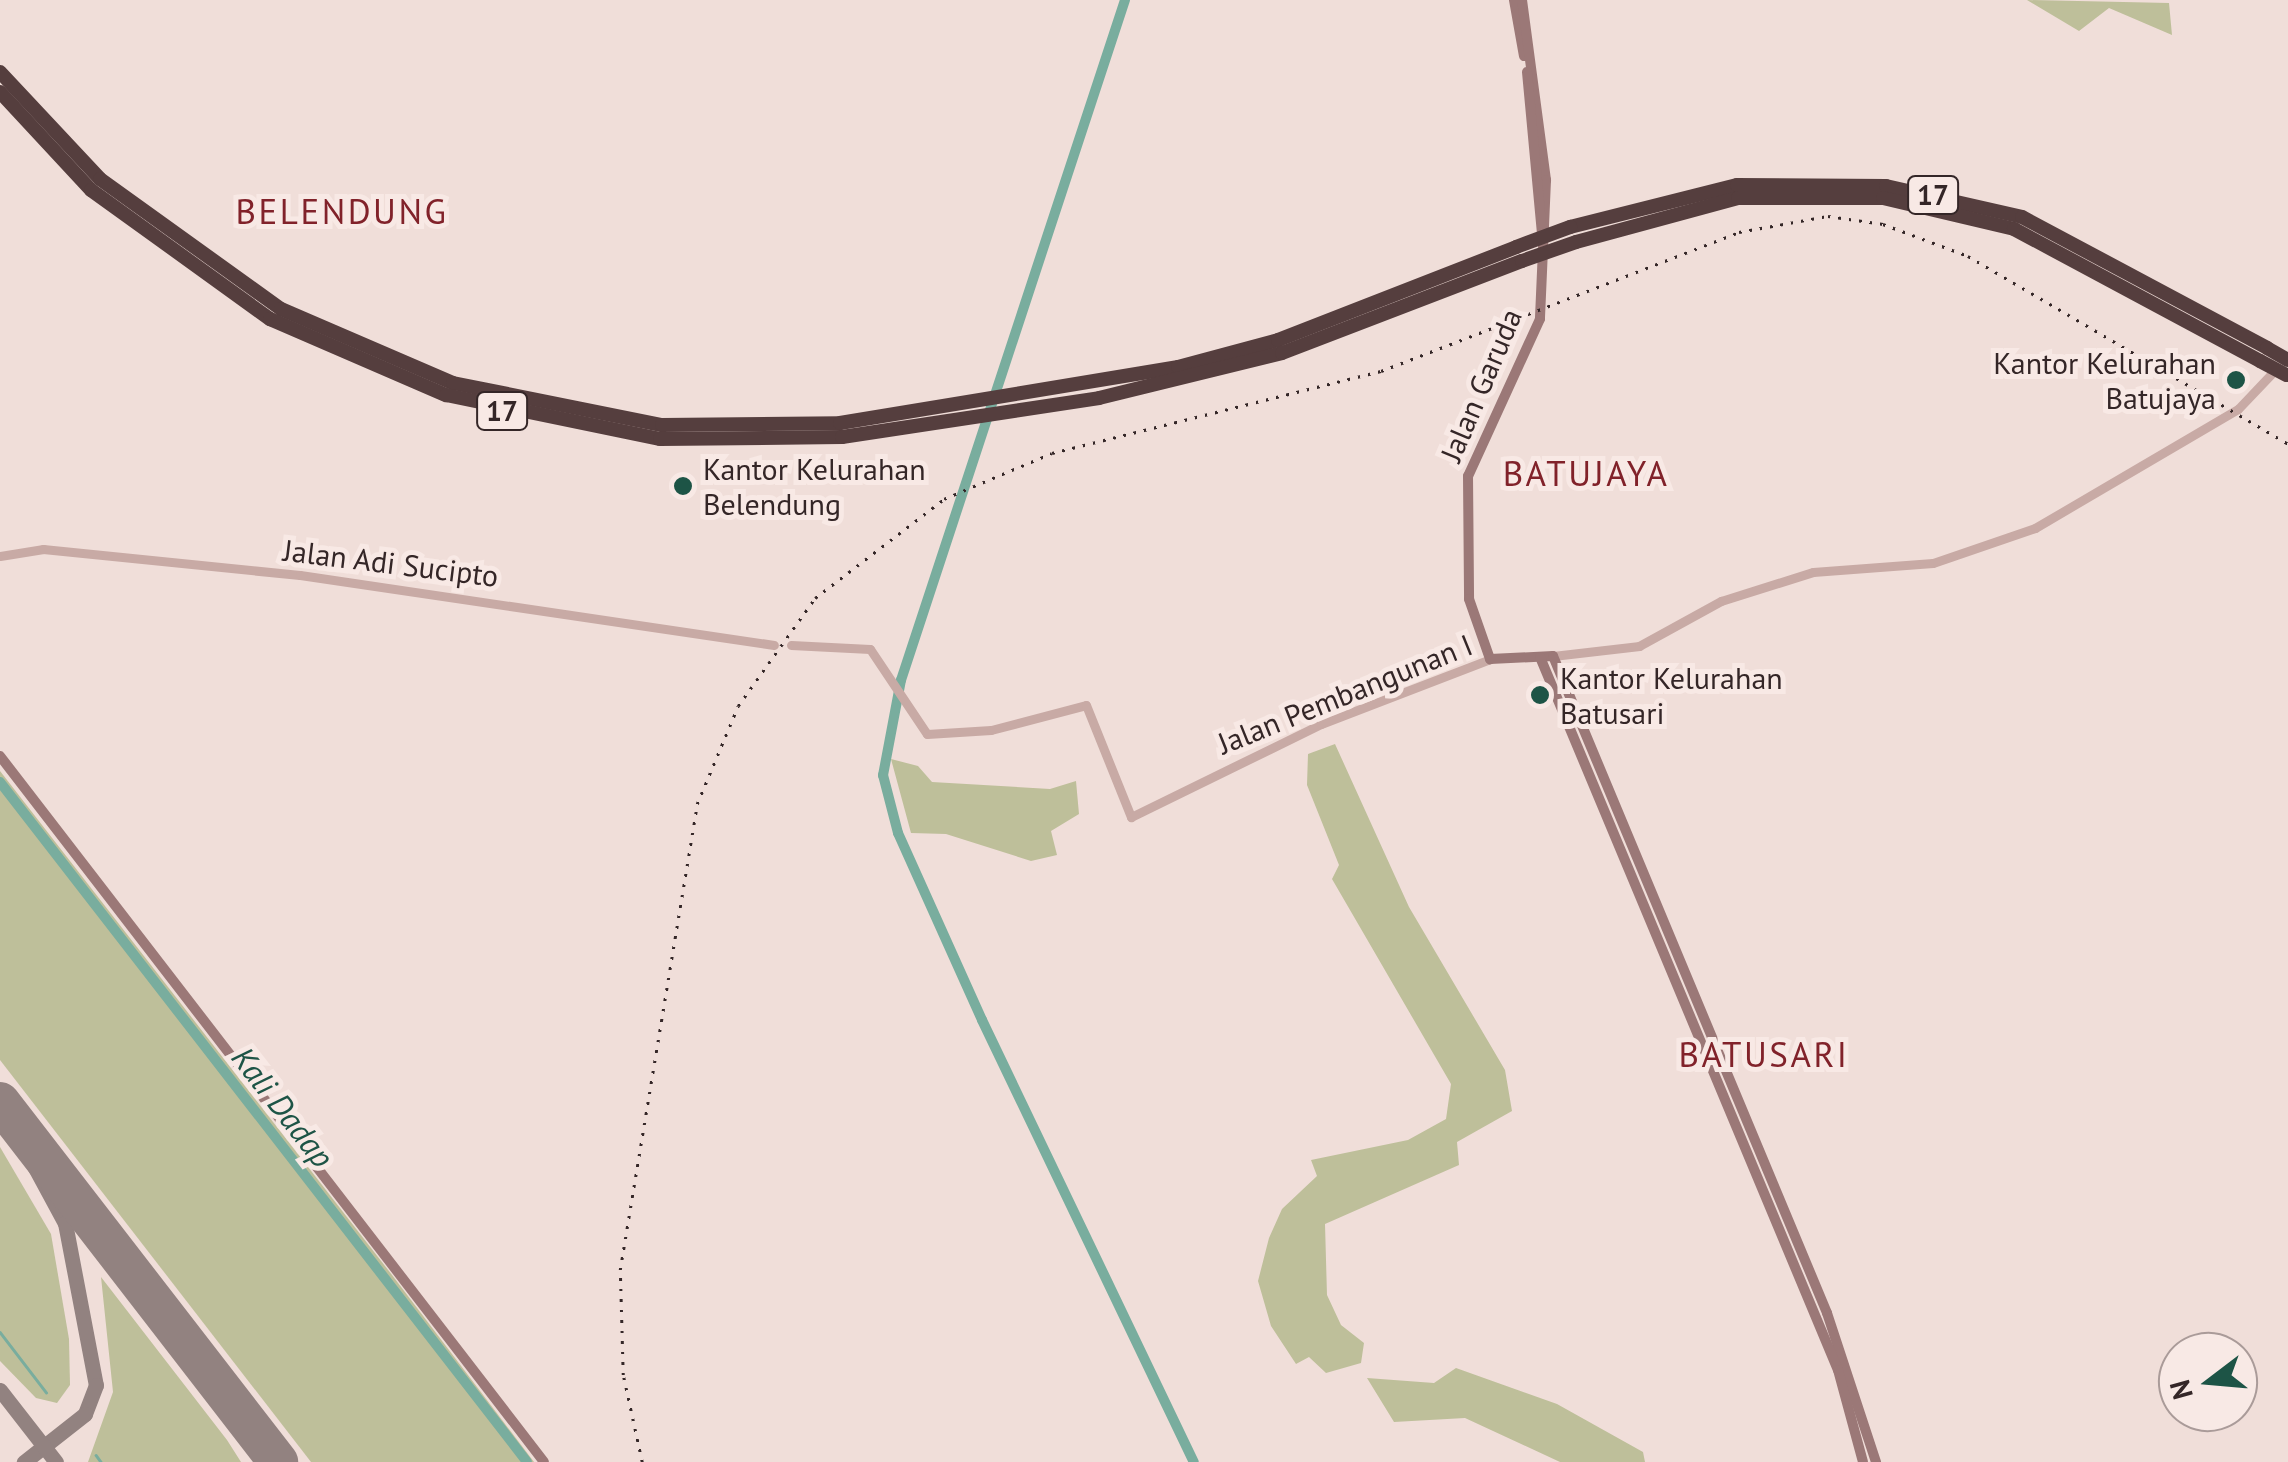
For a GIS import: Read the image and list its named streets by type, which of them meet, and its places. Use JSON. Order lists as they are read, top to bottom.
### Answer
{
  "streets": {
    "highway": ["17"],
    "main road": ["Jalan Garuda", "Jalan Pembangunan I"],
    "street": ["Jalan Adi Sucipto"]
  },
  "crossings": [
    ["17", "Jalan Pembangunan I"],
    ["Jalan Garuda", "Jalan Pembangunan I"]
  ],
  "districts": ["BELENDUNG", "BATUJAYA", "BATUSARI"],
  "water": ["Kali Dadap"],
  "places": ["Kantor Kelurahan Batujaya", "Kantor Kelurahan Belendung", "Kantor Kelurahan Batusari"],
  "north": "left"
}
